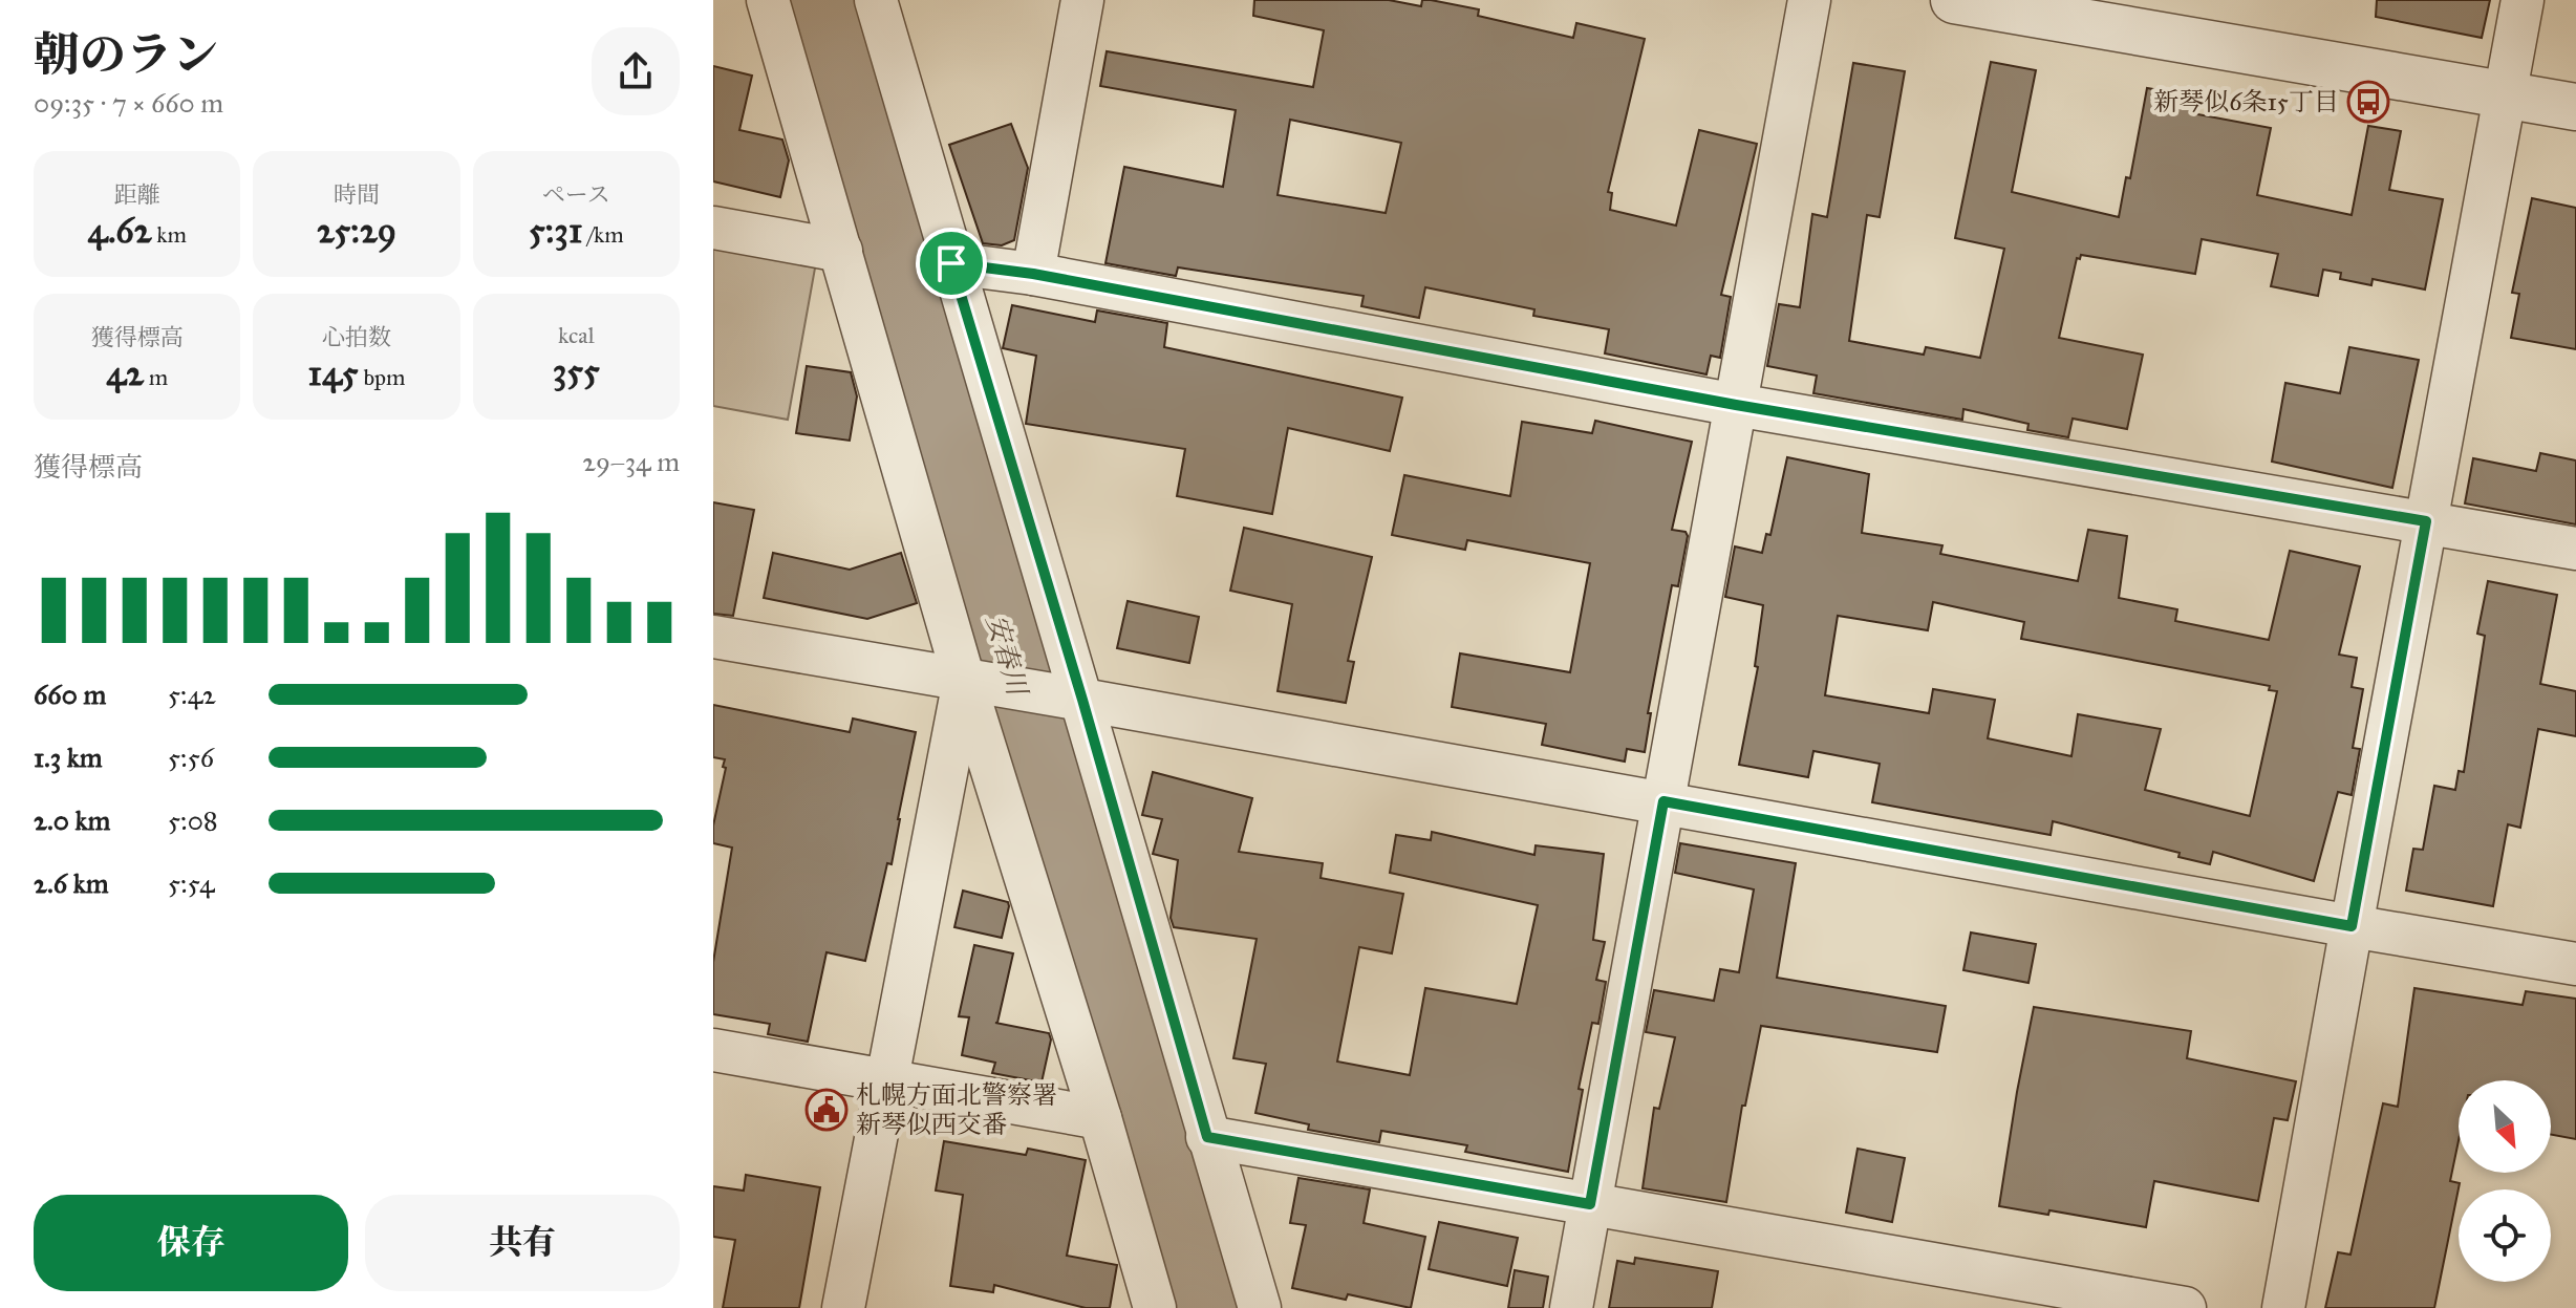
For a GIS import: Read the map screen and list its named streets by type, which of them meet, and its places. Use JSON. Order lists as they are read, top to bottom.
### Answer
{
  "water": ["安春川"],
  "places": {
    "bus stop": ["新琴似6条15丁目"],
    "public building": ["札幌方面北警察署 新琴似西交番"]
  },
  "north": "bottom right",
  "page": {
    "heading": ["朝のラン", "09:35 · 7 × 660 m"],
    "stats": [
      ["距離", "4.62 km"],
      ["時間", "25:29"],
      ["ペース", "5:31 /km"],
      ["獲得標高", "42 m"],
      ["心拍数", "145 bpm"],
      ["kcal", "355"]
    ],
    "chart": ["獲得標高", "29–34 m"],
    "list": [
      {
        "name": "660 m",
        "note": "5:42"
      },
      {
        "name": "1.3 km",
        "note": "5:56"
      },
      {
        "name": "2.0 km",
        "note": "5:08"
      },
      {
        "name": "2.6 km",
        "note": "5:54"
      }
    ],
    "buttons": ["保存", "共有"]
  }
}
